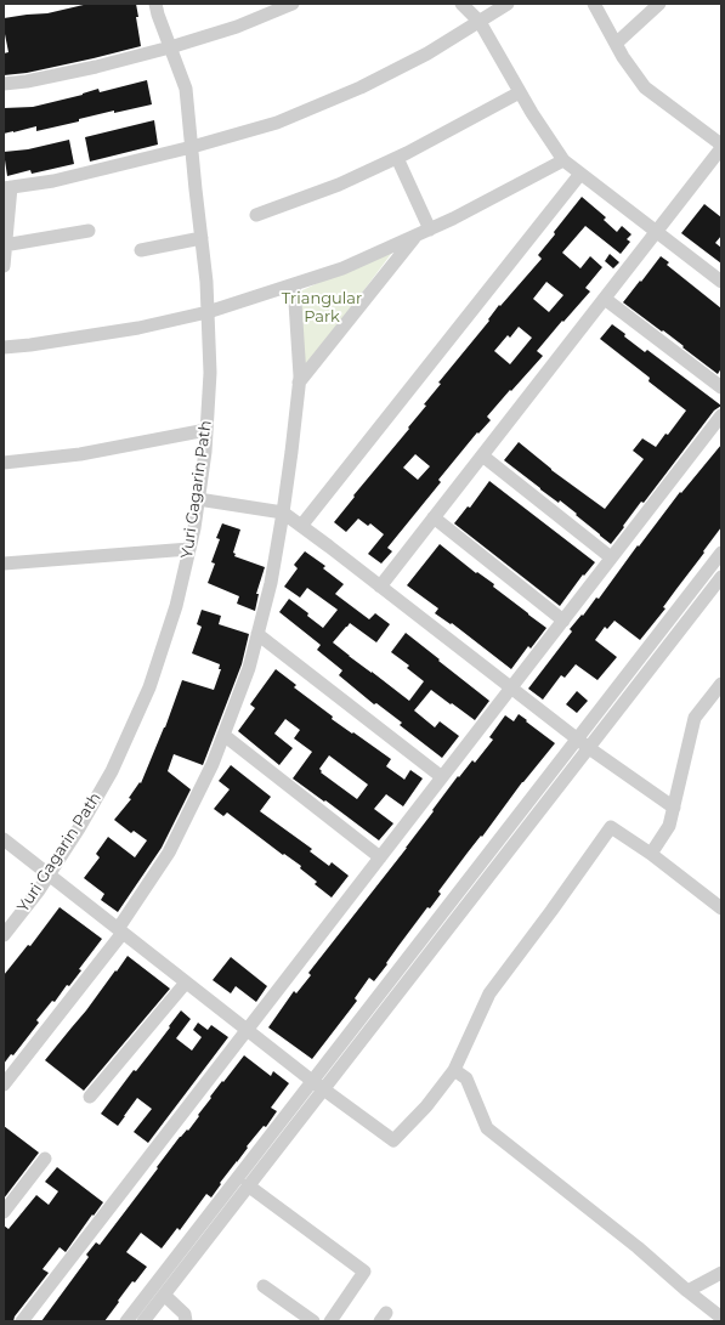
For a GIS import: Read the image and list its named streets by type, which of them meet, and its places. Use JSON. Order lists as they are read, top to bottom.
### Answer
{
  "streets": {
    "street": ["Yuri Gagarin Path"]
  },
  "parks": ["Triangular Park"]
}
